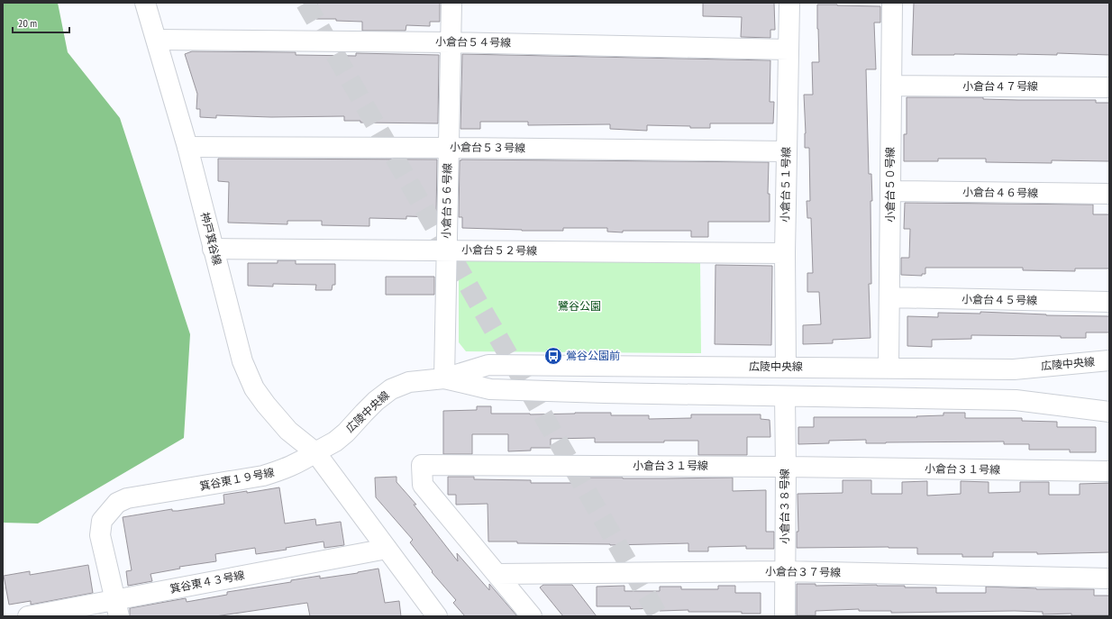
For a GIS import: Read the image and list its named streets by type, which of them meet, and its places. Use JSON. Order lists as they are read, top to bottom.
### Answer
{
  "streets": {
    "street": [
      "小倉台５４号線",
      "小倉台４７号線",
      "小倉台５３号線",
      "小倉台５１号線",
      "小倉台５０号線",
      "小倉台４６号線",
      "小倉台５６号線",
      "神戸箕谷線",
      "小倉台５２号線",
      "小倉台４５号線",
      "広陵中央線",
      "小倉台３１号線",
      "箕谷東１９号線",
      "小倉台３８号線",
      "小倉台３７号線",
      "箕谷東４３号線"
    ]
  },
  "crossings": [
    ["小倉台５４号線", "小倉台５１号線"],
    ["小倉台５４号線", "小倉台５６号線"],
    ["小倉台５４号線", "神戸箕谷線"],
    ["小倉台４７号線", "小倉台５０号線"],
    ["小倉台５３号線", "小倉台５１号線"],
    ["小倉台５３号線", "小倉台５６号線"],
    ["小倉台５３号線", "神戸箕谷線"],
    ["小倉台５１号線", "小倉台５２号線"],
    ["小倉台５１号線", "広陵中央線"],
    ["小倉台５０号線", "小倉台４６号線"],
    ["小倉台５０号線", "小倉台４５号線"],
    ["小倉台５０号線", "広陵中央線"],
    ["小倉台５６号線", "小倉台５２号線"],
    ["小倉台５６号線", "広陵中央線"],
    ["神戸箕谷線", "小倉台５２号線"],
    ["神戸箕谷線", "広陵中央線"],
    ["神戸箕谷線", "箕谷東１９号線"],
    ["広陵中央線", "箕谷東１９号線"],
    ["広陵中央線", "小倉台３８号線"],
    ["小倉台３１号線", "小倉台３８号線"],
    ["小倉台３１号線", "小倉台３７号線"],
    ["箕谷東１９号線", "箕谷東４３号線"],
    ["小倉台３８号線", "小倉台３７号線"]
  ],
  "parks": ["鷺谷公園"],
  "places": {
    "bus stop": ["鶯谷公園前"]
  },
  "scale_bar": "20 m"
}
